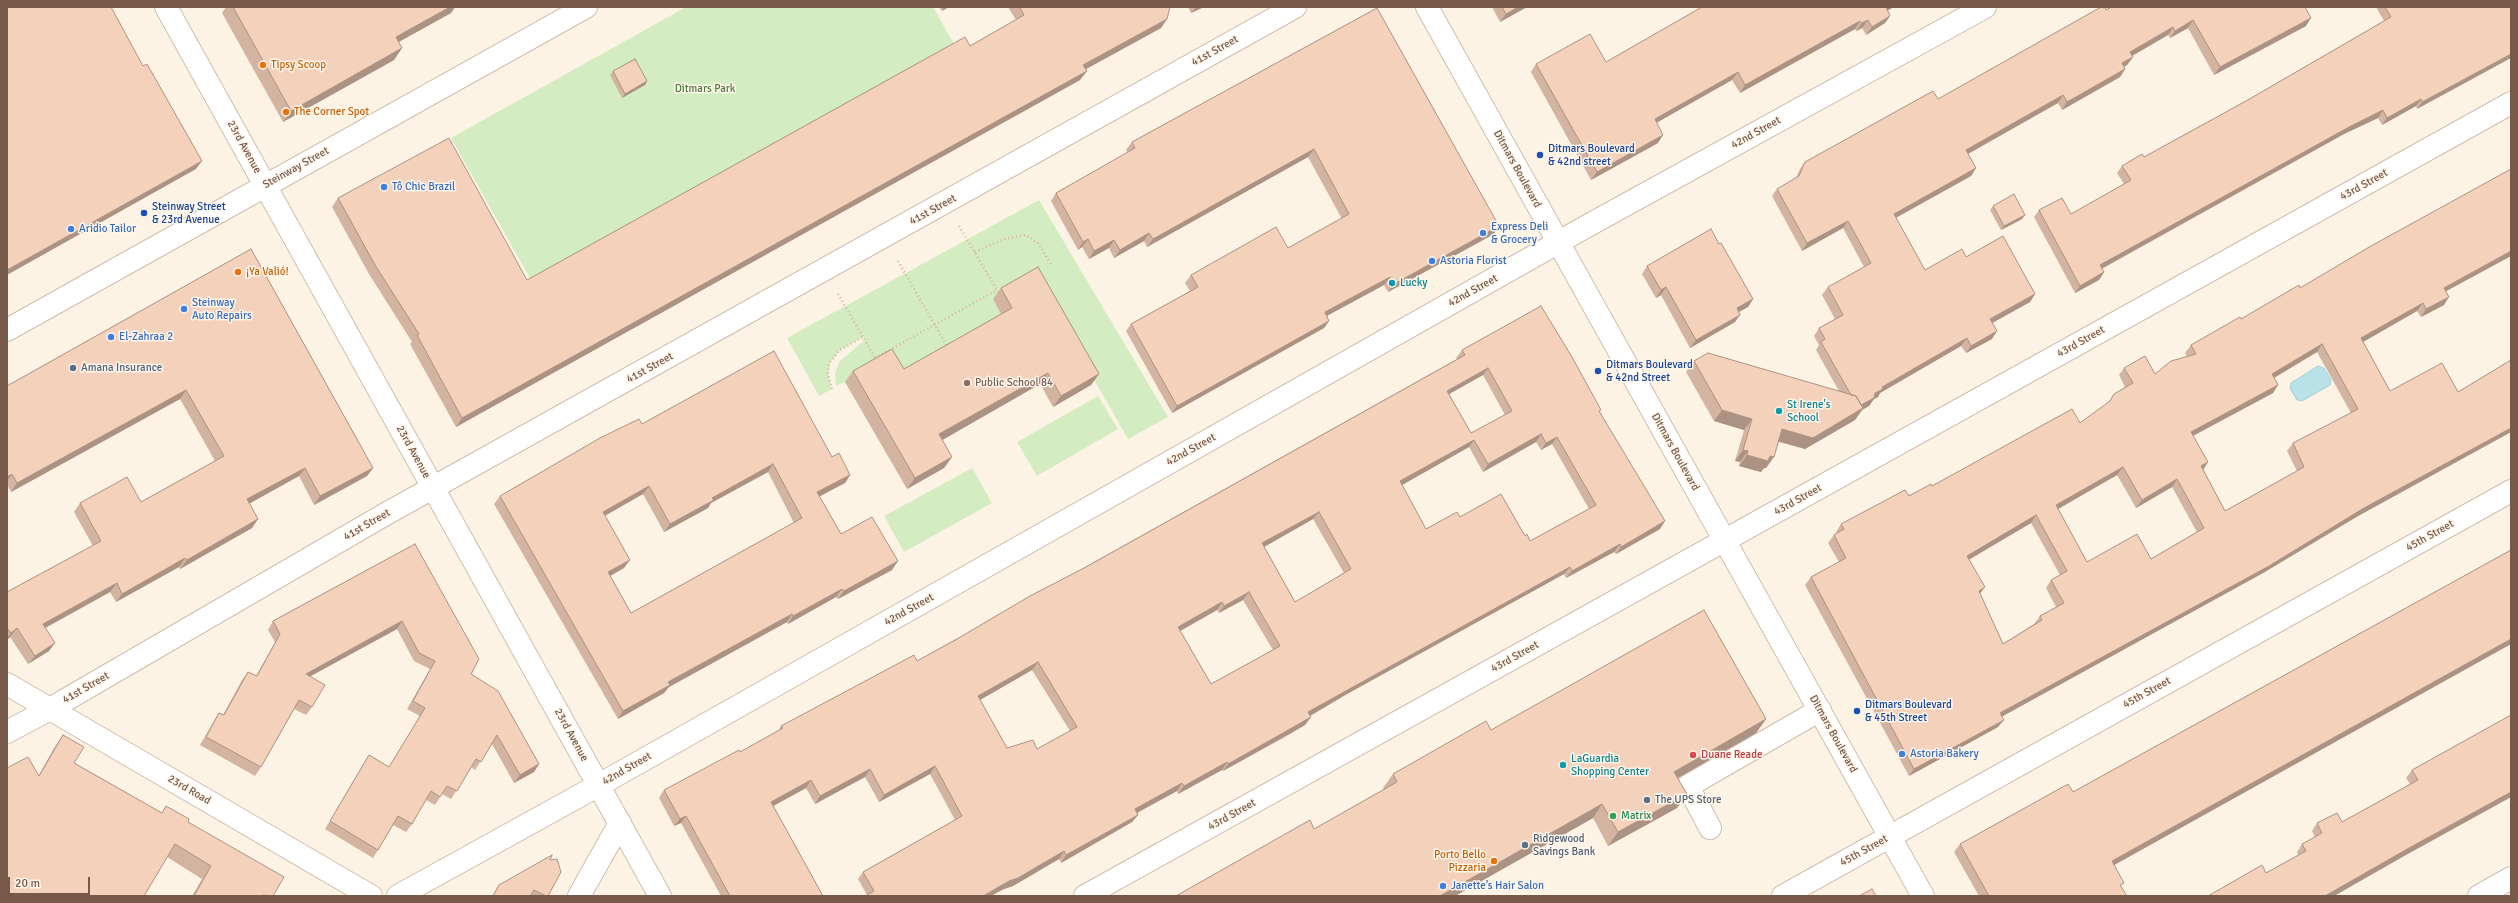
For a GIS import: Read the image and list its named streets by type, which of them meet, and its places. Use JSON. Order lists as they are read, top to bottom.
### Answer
{
  "streets": {
    "street": [
      "41st Street",
      "42nd Street",
      "23rd Avenue",
      "Steinway Street",
      "Ditmars Boulevard",
      "43rd Street",
      "45th Street",
      "23rd Road"
    ]
  },
  "crossings": [
    ["41st Street", "23rd Avenue"],
    ["41st Street", "23rd Road"],
    ["42nd Street", "23rd Avenue"],
    ["42nd Street", "Ditmars Boulevard"],
    ["23rd Avenue", "Steinway Street"],
    ["Ditmars Boulevard", "43rd Street"],
    ["Ditmars Boulevard", "45th Street"]
  ],
  "parks": ["Ditmars Park"],
  "places": [
    "Tipsy Scoop",
    "The Corner Spot",
    "Ditmars Boulevard & 42nd street",
    "Tô Chic Brazil",
    "Steinway Street & 23rd Avenue",
    "Aridio Tailor",
    "Express Deli & Grocery",
    "Astoria Florist",
    "¡Ya Valió!",
    "Lucky",
    "Steinway Auto Repairs",
    "El-Zahraa 2",
    "Amana Insurance",
    "Ditmars Boulevard & 42nd Street",
    "Public School 84",
    "St Irene's School",
    "Ditmars Boulevard & 45th Street",
    "Astoria Bakery",
    "Duane Reade",
    "LaGuardia Shopping Center",
    "The UPS Store",
    "Matrix",
    "Ridgewood Savings Bank",
    "Porto Bello Pizzaria",
    "Janette’s Hair Salon"
  ],
  "scale_bar": "20 m"
}
